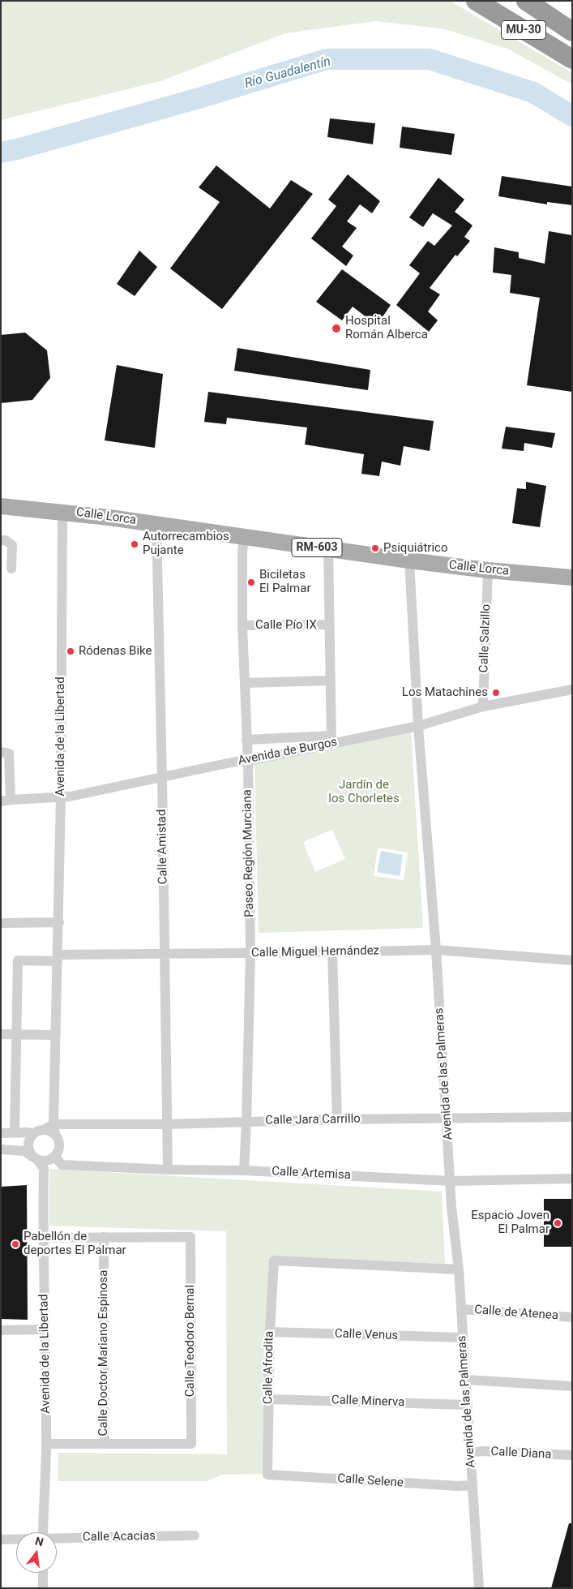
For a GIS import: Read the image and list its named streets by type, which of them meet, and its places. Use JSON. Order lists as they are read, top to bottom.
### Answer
{
  "streets": {
    "highway": ["MU-30"],
    "main road": ["Calle Lorca", "RM-603"],
    "street": [
      "Calle Pío IX",
      "Calle Salzillo",
      "Avenida de la Libertad",
      "Avenida de Burgos",
      "Calle Amistad",
      "Paseo Región Murciana",
      "Calle Miguel Hernández",
      "Avenida de las Palmeras",
      "Calle Jara Carrillo",
      "Calle Artemisa",
      "Calle de Atenea",
      "Calle Venus",
      "Calle Teodoro Bernal",
      "Calle Doctor Mariano Espinosa",
      "Calle Afrodita",
      "Calle Minerva",
      "Calle Diana",
      "Calle Selene",
      "Calle Acacias"
    ]
  },
  "crossings": [
    ["Calle Lorca", "Calle Salzillo"],
    ["Calle Lorca", "Avenida de la Libertad"],
    ["Calle Lorca", "Calle Amistad"],
    ["Calle Lorca", "Paseo Región Murciana"],
    ["Calle Lorca", "Avenida de las Palmeras"],
    ["Calle Pío IX", "Paseo Región Murciana"],
    ["Calle Salzillo", "Avenida de Burgos"],
    ["Avenida de la Libertad", "Avenida de Burgos"],
    ["Avenida de la Libertad", "Calle Miguel Hernández"],
    ["Avenida de la Libertad", "Calle Jara Carrillo"],
    ["Avenida de la Libertad", "Calle Artemisa"],
    ["Avenida de Burgos", "Calle Amistad"],
    ["Avenida de Burgos", "Paseo Región Murciana"],
    ["Avenida de Burgos", "Avenida de las Palmeras"],
    ["Calle Amistad", "Calle Miguel Hernández"],
    ["Calle Amistad", "Calle Jara Carrillo"],
    ["Calle Amistad", "Calle Artemisa"],
    ["Paseo Región Murciana", "Calle Miguel Hernández"],
    ["Paseo Región Murciana", "Calle Jara Carrillo"],
    ["Paseo Región Murciana", "Calle Artemisa"],
    ["Calle Miguel Hernández", "Avenida de las Palmeras"],
    ["Avenida de las Palmeras", "Calle Jara Carrillo"],
    ["Avenida de las Palmeras", "Calle Artemisa"],
    ["Avenida de las Palmeras", "Calle de Atenea"],
    ["Avenida de las Palmeras", "Calle Venus"],
    ["Avenida de las Palmeras", "Calle Afrodita"],
    ["Avenida de las Palmeras", "Calle Minerva"],
    ["Avenida de las Palmeras", "Calle Diana"],
    ["Avenida de las Palmeras", "Calle Selene"],
    ["Calle Jara Carrillo", "Calle Artemisa"],
    ["Calle Venus", "Calle Afrodita"],
    ["Calle Teodoro Bernal", "Calle Doctor Mariano Espinosa"],
    ["Calle Afrodita", "Calle Minerva"],
    ["Calle Afrodita", "Calle Selene"]
  ],
  "water": ["Río Guadalentín"],
  "parks": ["Jardín de los Chorletes"],
  "places": [
    "Hospital Román Alberca",
    "Autorrecambios Pujante",
    "Psiquiátrico",
    "Biciletas El Palmar",
    "Ródenas Bike",
    "Los Matachines",
    "Espacio Joven El Palmar",
    "Pabellón de deportes El Palmar"
  ],
  "north": "top"
}
